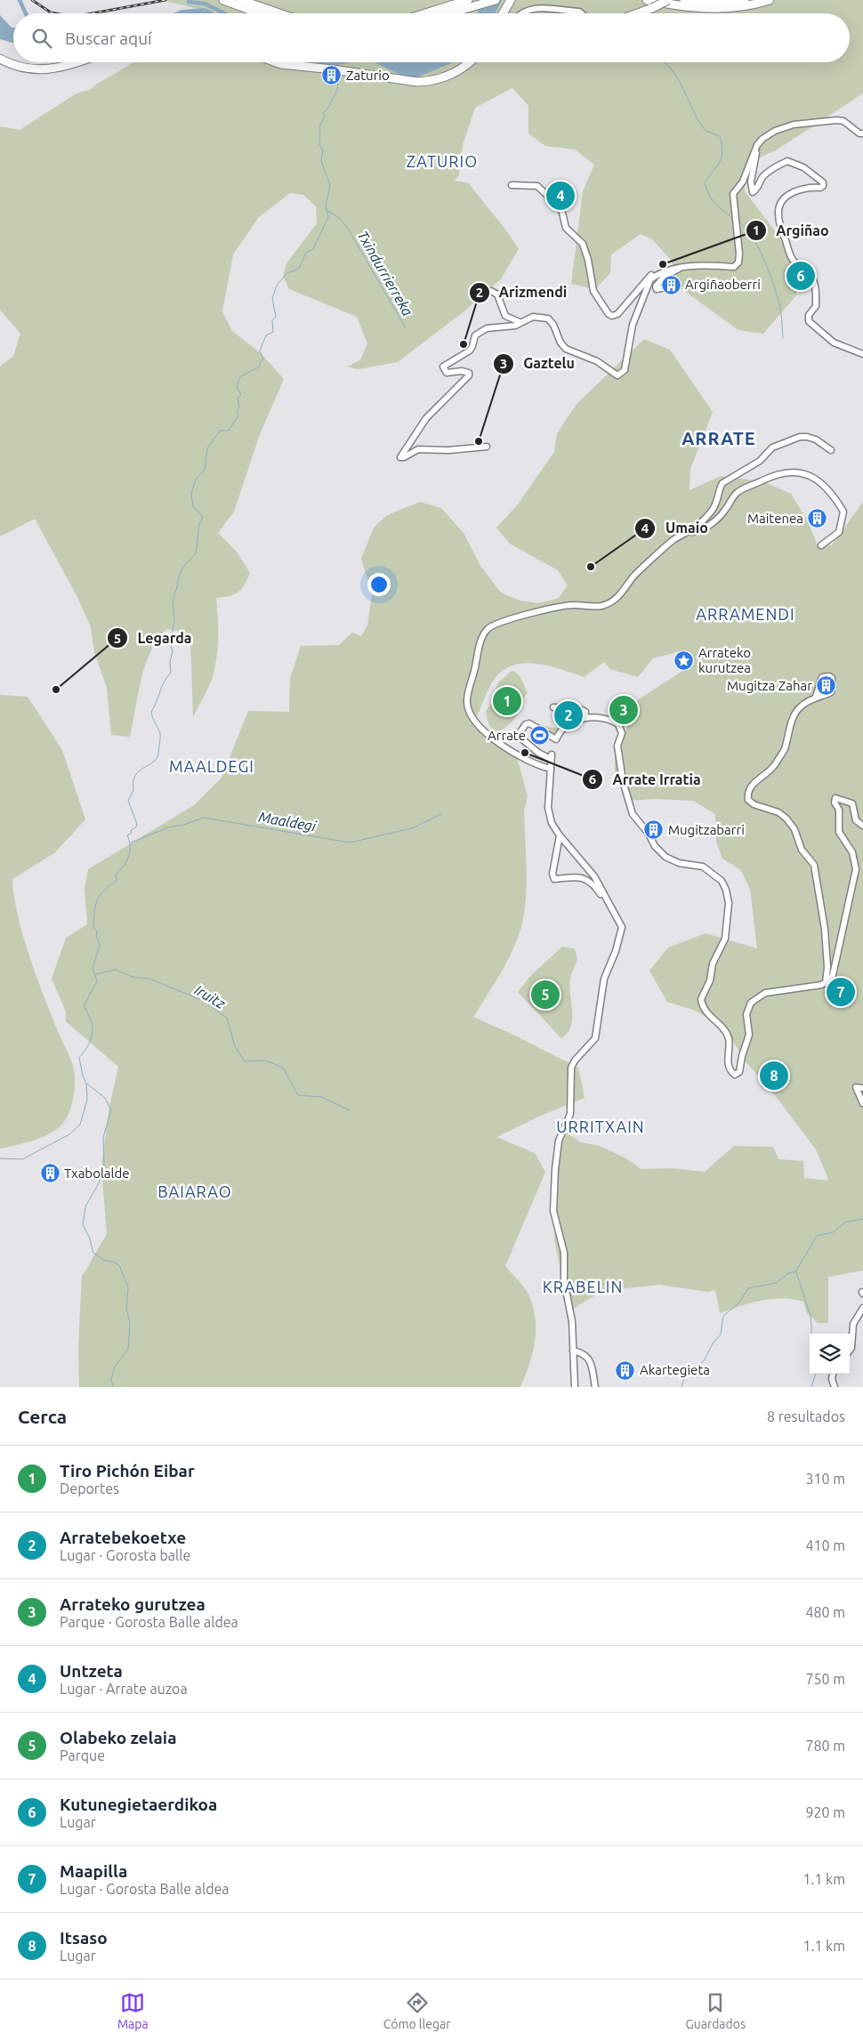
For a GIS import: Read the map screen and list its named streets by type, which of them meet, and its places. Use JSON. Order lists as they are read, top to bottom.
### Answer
{
  "districts": [
    "ZATURIO",
    "ARRATE",
    "ARRAMENDI",
    "MAALDEGI",
    "URRITXAIN",
    "BAIARAO",
    "KRABELIN"
  ],
  "water": ["Txindurrierreka", "Maaldegi", "Iruitz"],
  "places": {
    "building": [
      "Zaturio",
      "Argiñaoberri",
      "Maitenea",
      "Mugitza Zahar",
      "Mugitzabarri",
      "Txabolalde",
      "Akartegieta"
    ],
    "other": [
      "Argiñao",
      "Arizmendi",
      "Gaztelu",
      "Umaio",
      "Legarda",
      "Arrate Irratia"
    ],
    "place": ["Arrateko kurutzea"],
    "sports": ["Arrate"]
  },
  "page": {
    "search": "Buscar aquí",
    "pins": [
      "4",
      "6",
      "1",
      "3",
      "2",
      "7",
      "5",
      "8"
    ],
    "heading": ["Cerca", "8 resultados"],
    "list": [
      {
        "mark": "1",
        "name": "Tiro Pichón Eibar",
        "note": "Deportes",
        "value": "310 m"
      },
      {
        "mark": "2",
        "name": "Arratebekoetxe",
        "note": "Lugar · Gorosta balle",
        "value": "410 m"
      },
      {
        "mark": "3",
        "name": "Arrateko gurutzea",
        "note": "Parque · Gorosta Balle aldea",
        "value": "480 m"
      },
      {
        "mark": "4",
        "name": "Untzeta",
        "note": "Lugar · Arrate auzoa",
        "value": "750 m"
      },
      {
        "mark": "5",
        "name": "Olabeko zelaia",
        "note": "Parque",
        "value": "780 m"
      },
      {
        "mark": "6",
        "name": "Kutunegietaerdikoa",
        "note": "Lugar",
        "value": "920 m"
      },
      {
        "mark": "7",
        "name": "Maapilla",
        "note": "Lugar · Gorosta Balle aldea",
        "value": "1.1 km"
      },
      {
        "mark": "8",
        "name": "Itsaso",
        "note": "Lugar",
        "value": "1.1 km"
      }
    ],
    "nav": ["Mapa", "Cómo llegar", "Guardados"]
  }
}
